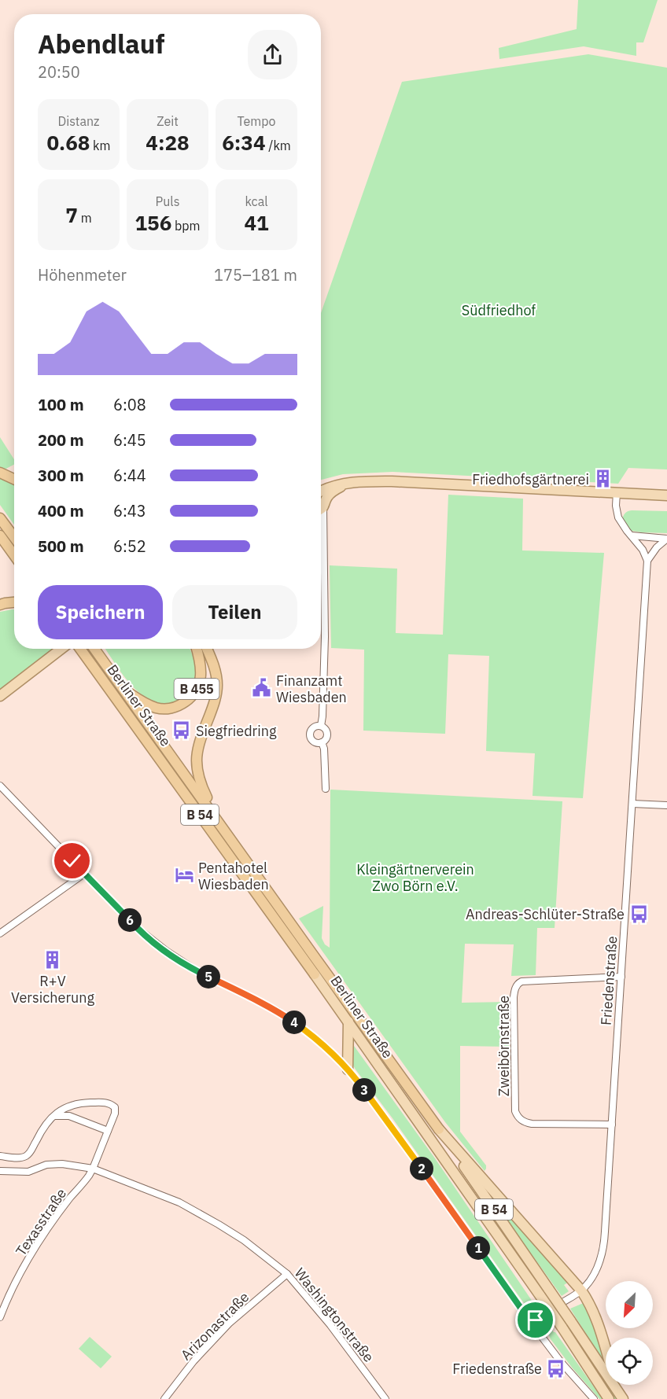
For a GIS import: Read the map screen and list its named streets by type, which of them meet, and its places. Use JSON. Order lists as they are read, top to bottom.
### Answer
{
  "streets": {
    "highway": ["B 455", "Berliner Straße", "B 54"],
    "street": [
      "Friedenstraße",
      "Zweibörnstraße",
      "Texasstraße",
      "Washingtonstraße",
      "Arizonastraße"
    ]
  },
  "crossings": [
    ["B 455", "B 54"],
    ["Berliner Straße", "B 54"],
    ["Friedenstraße", "Zweibörnstraße"],
    ["Texasstraße", "Washingtonstraße"],
    ["Washingtonstraße", "Arizonastraße"]
  ],
  "parks": ["Südfriedhof", "Kleingärtnerverein Zwo Börn e.V."],
  "places": {
    "building": ["Friedhofsgärtnerei", "R+V Versicherung"],
    "public building": ["Finanzamt Wiesbaden"],
    "bus stop": ["Siegfriedring", "Andreas-Schlüter-Straße", "Friedenstraße"],
    "hotel": ["Pentahotel Wiesbaden"]
  },
  "north": "bottom left",
  "page": {
    "heading": ["Abendlauf", "20:50"],
    "stats": [
      ["Distanz", "0.68 km"],
      ["Zeit", "4:28"],
      ["Tempo", "6:34 /km"],
      ["7 m"],
      ["Puls", "156 bpm"],
      ["kcal", "41"]
    ],
    "chart": ["Höhenmeter", "175–181 m"],
    "list": [
      {
        "name": "100 m",
        "note": "6:08"
      },
      {
        "name": "200 m",
        "note": "6:45"
      },
      {
        "name": "300 m",
        "note": "6:44"
      },
      {
        "name": "400 m",
        "note": "6:43"
      },
      {
        "name": "500 m",
        "note": "6:52"
      }
    ],
    "buttons": ["Speichern", "Teilen"],
    "pins": [
      "6",
      "5",
      "4",
      "3",
      "2",
      "1"
    ]
  }
}
